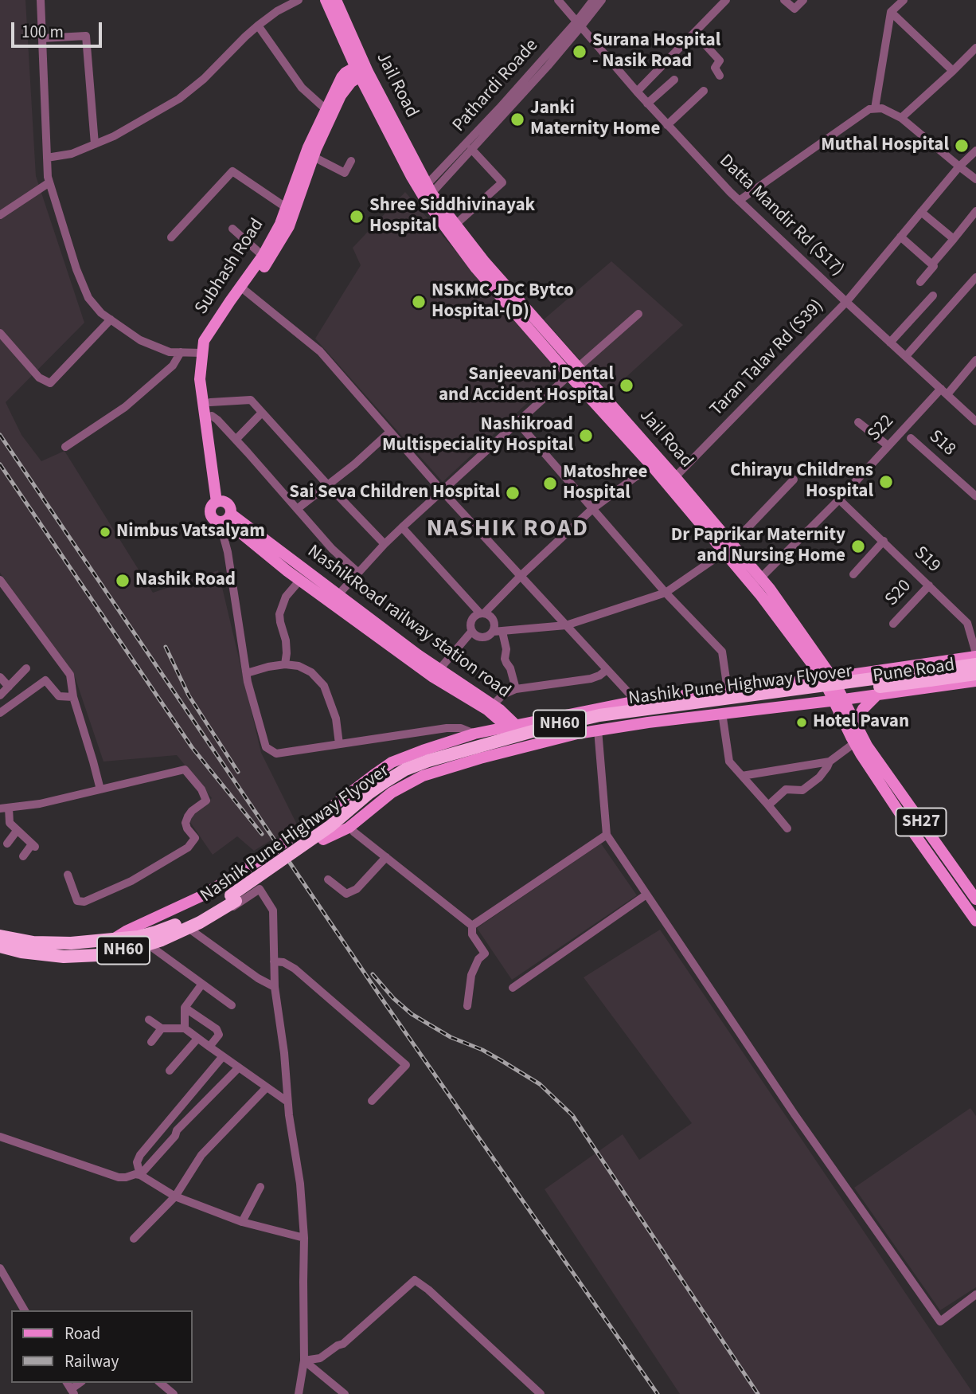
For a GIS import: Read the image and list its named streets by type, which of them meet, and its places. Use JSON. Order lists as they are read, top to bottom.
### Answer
{
  "streets": {
    "highway": ["Nashik Pune Highway Flyover", "NH60"],
    "main road": [
      "Jail Road",
      "Subhash Road",
      "NashikRoad railway station road",
      "Pune Road",
      "SH27"
    ],
    "street": [
      "Pathardi Roade",
      "Datta Mandir Rd (S17)",
      "Taran Talav Rd (S39)",
      "S22",
      "S18",
      "S19",
      "S20"
    ]
  },
  "crossings": [
    ["Jail Road", "Pathardi Roade"],
    ["Jail Road", "Subhash Road"],
    ["Jail Road", "Taran Talav Rd (S39)"],
    ["Jail Road", "S22"],
    ["Jail Road", "Pune Road"],
    ["Pathardi Roade", "Datta Mandir Rd (S17)"],
    ["Datta Mandir Rd (S17)", "Taran Talav Rd (S39)"],
    ["Datta Mandir Rd (S17)", "S22"],
    ["Subhash Road", "NashikRoad railway station road"],
    ["S22", "S19"],
    ["S19", "S20"],
    ["Pune Road", "Nashik Pune Highway Flyover"]
  ],
  "districts": ["NASHIK ROAD"],
  "places": [
    "Surana Hospital - Nasik Road",
    "Janki Maternity Home",
    "Muthal Hospital",
    "Shree Siddhivinayak Hospital",
    "NSKMC JDC Bytco Hospital-(D)",
    "Sanjeevani Dental and Accident Hospital",
    "Nashikroad Multispeciality Hospital",
    "Chirayu Childrens Hospital",
    "Matoshree Hospital",
    "Sai Seva Children Hospital",
    "Nimbus Vatsalyam",
    "Dr Paprikar Maternity and Nursing Home",
    "Nashik Road",
    "Hotel Pavan"
  ],
  "legend": ["Road", "Railway"],
  "scale_bar": "100 m"
}
